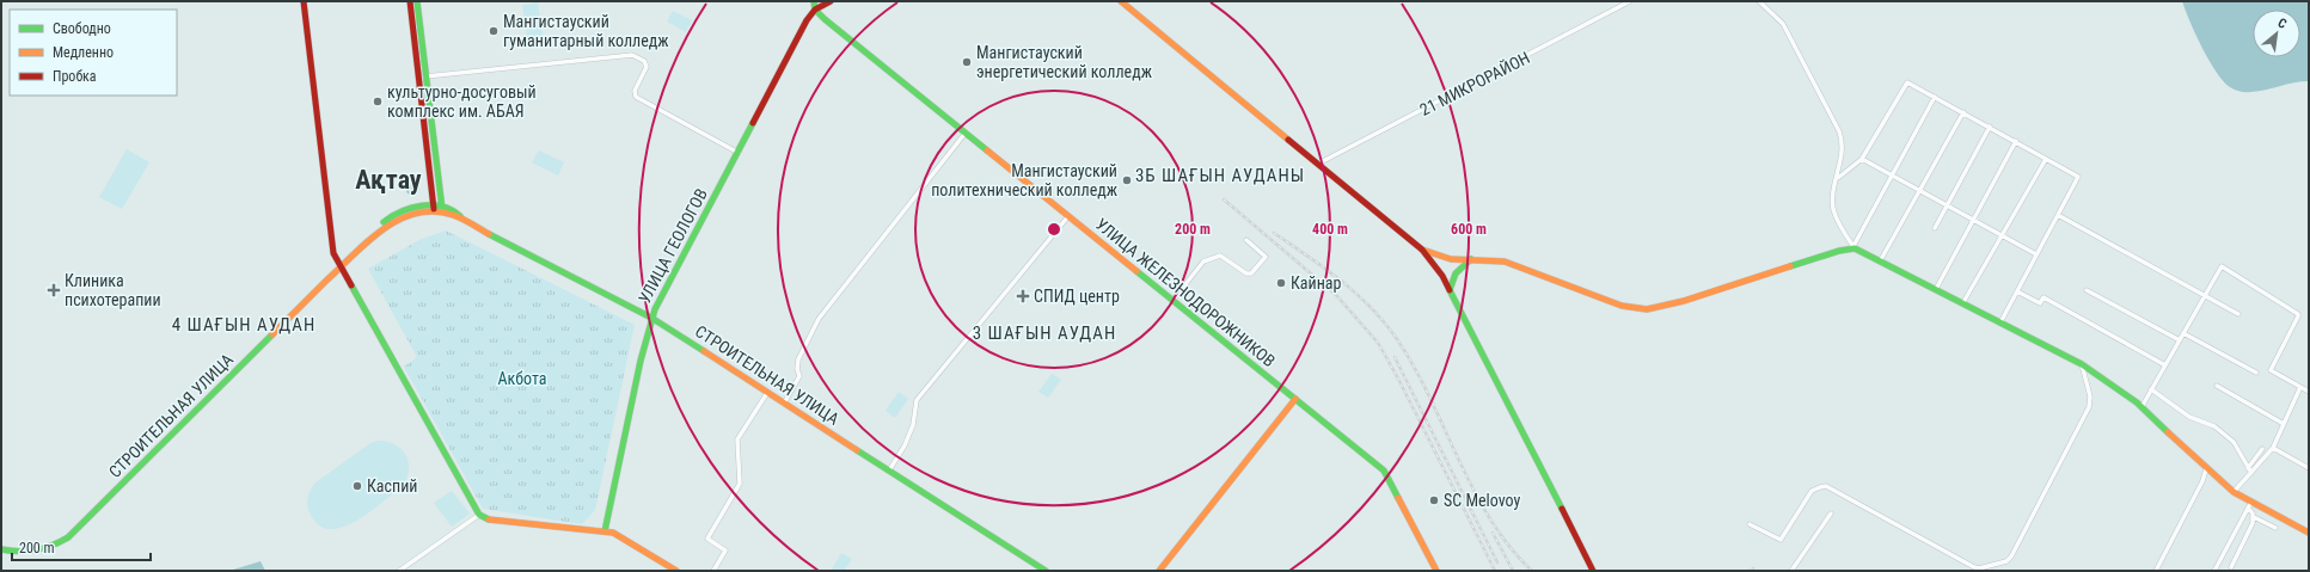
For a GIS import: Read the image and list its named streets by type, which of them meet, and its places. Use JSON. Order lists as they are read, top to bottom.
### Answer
{
  "streets": {
    "street": [
      "21 МИКРОРАЙОН",
      "УЛИЦА ГЕОЛОГОВ",
      "УЛИЦА ЖЕЛЕЗНОДОРОЖНИКОВ",
      "СТРОИТЕЛЬНАЯ УЛИЦА"
    ]
  },
  "crossings": [
    ["УЛИЦА ГЕОЛОГОВ", "УЛИЦА ЖЕЛЕЗНОДОРОЖНИКОВ"],
    ["УЛИЦА ГЕОЛОГОВ", "СТРОИТЕЛЬНАЯ УЛИЦА"]
  ],
  "districts": [
    "3Б ШАҒЫН АУДАНЫ",
    "Ақтау",
    "4 ШАҒЫН АУДАН",
    "3 ШАҒЫН АУДАН"
  ],
  "parks": ["Акбота"],
  "places": {
    "other": [
      "Мангистауский гуманитарный колледж",
      "Мангистауский энергетический колледж",
      "культурно-досуговый комплекс им. АБАЯ",
      "Мангистауский политехнический колледж",
      "Кайнар",
      "Каспий",
      "SC Melovoy"
    ],
    "health": ["Клиника психотерапии", "СПИД центр"]
  },
  "legend": ["Свободно", "Медленно", "Пробка"],
  "scale_bar": "200 m",
  "north": "top right",
  "rings": ["200 m", "400 m", "600 m"]
}
